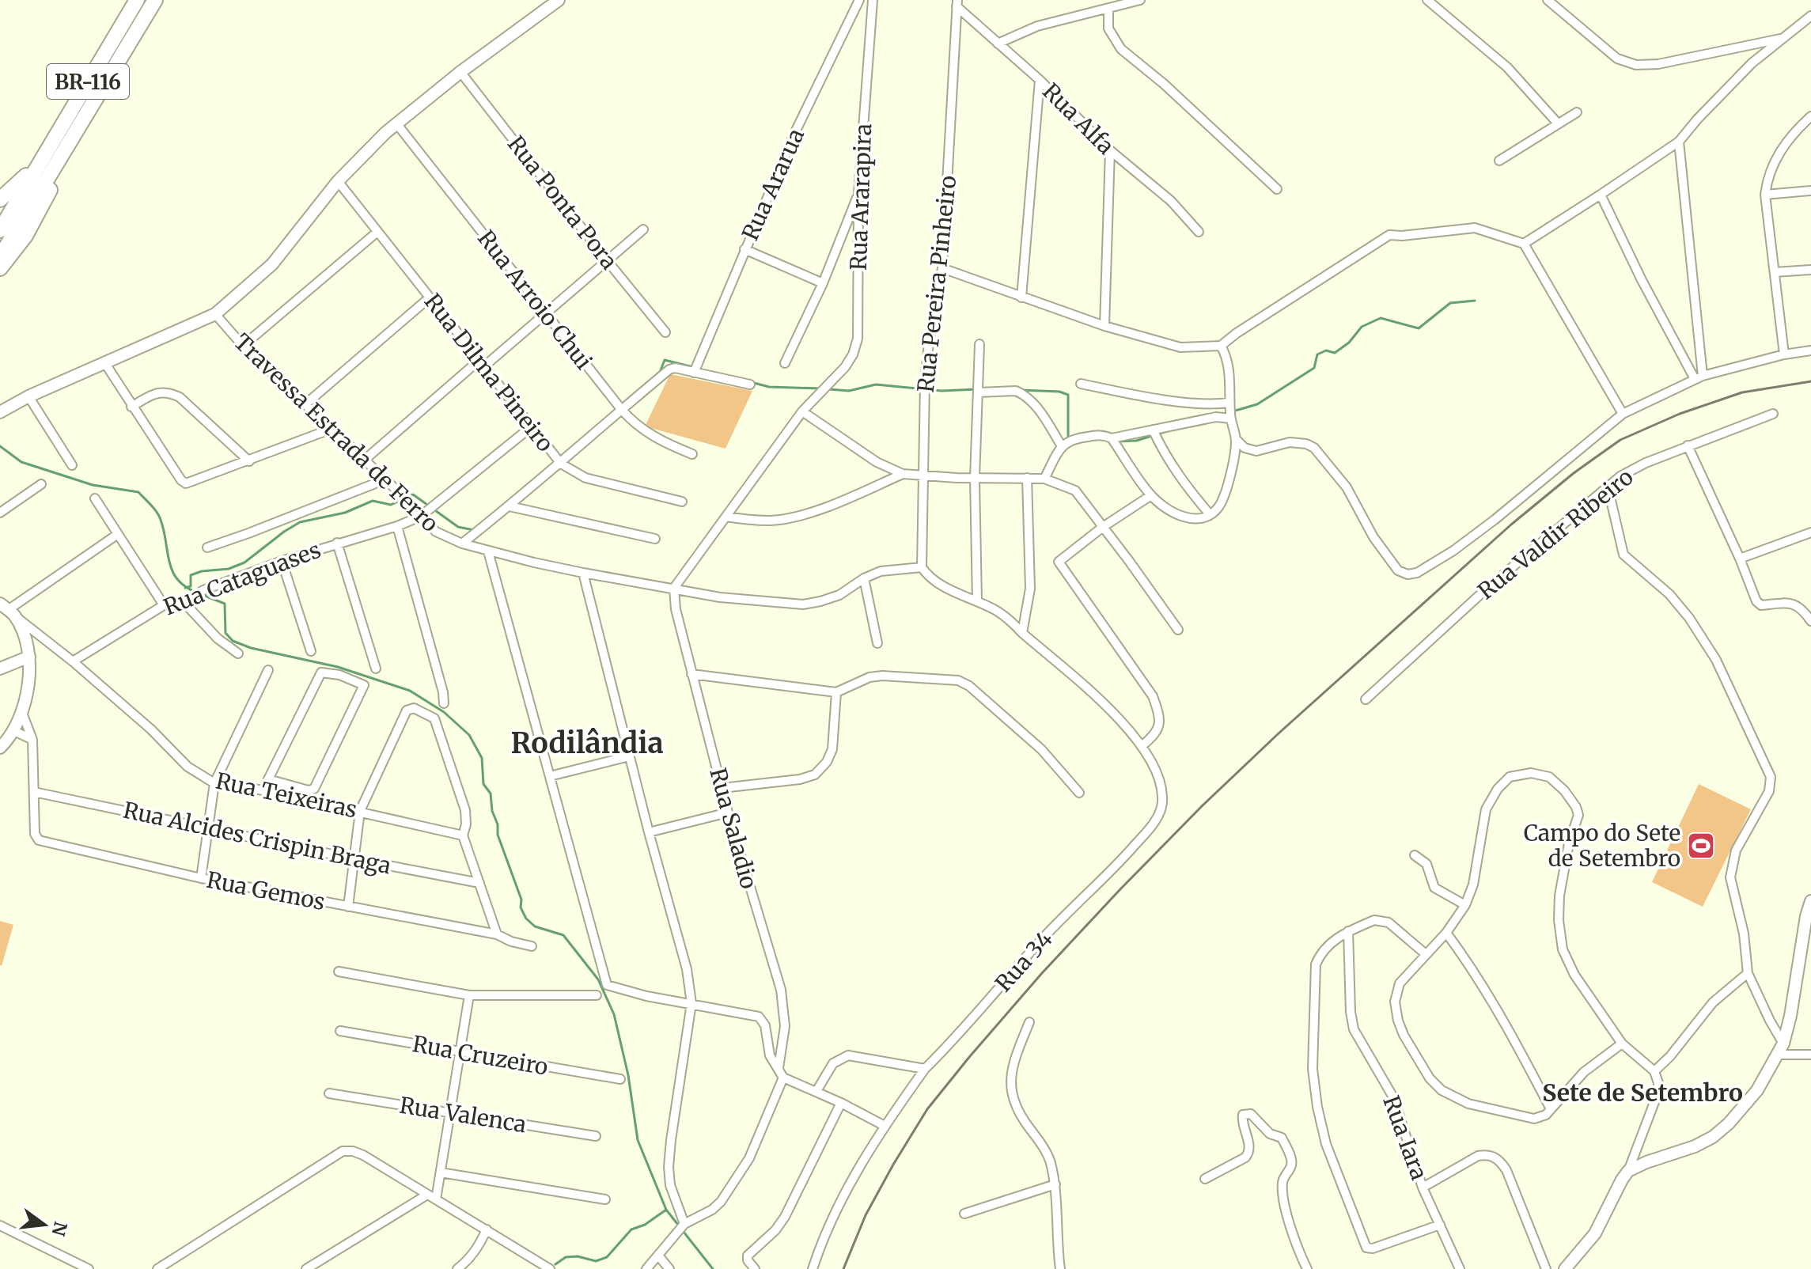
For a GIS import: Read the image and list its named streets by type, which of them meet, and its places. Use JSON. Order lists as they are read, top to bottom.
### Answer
{
  "streets": {
    "highway": ["BR-116"],
    "street": [
      "Rua Alfa",
      "Rua Ararua",
      "Rua Ararapira",
      "Rua Ponta Pora",
      "Rua Pereira Pinheiro",
      "Rua Arroio Chui",
      "Rua Dilma Pineiro",
      "Travessa Estrada de Ferro",
      "Rua Valdir Ribeiro",
      "Rua Cataguases",
      "Rua Teixeiras",
      "Rua Saladio",
      "Rua Alcides Crispin Braga",
      "Rua Gemos",
      "Rua 34",
      "Rua Cruzeiro",
      "Rua Valenca",
      "Rua Iara"
    ]
  },
  "crossings": [
    ["Rua Alfa", "Rua Pereira Pinheiro"],
    ["Rua Ararapira", "Travessa Estrada de Ferro"],
    ["Rua Ararapira", "Rua Saladio"],
    ["Rua Pereira Pinheiro", "Travessa Estrada de Ferro"],
    ["Rua Dilma Pineiro", "Rua Cataguases"],
    ["Travessa Estrada de Ferro", "Rua Cataguases"],
    ["Travessa Estrada de Ferro", "Rua Saladio"],
    ["Rua Cataguases", "Rua Teixeiras"],
    ["Rua Alcides Crispin Braga", "Rua Gemos"]
  ],
  "districts": ["Rodilândia", "Sete de Setembro"],
  "places": {
    "sports": ["Campo do Sete de Setembro"]
  },
  "north": "right"
}
